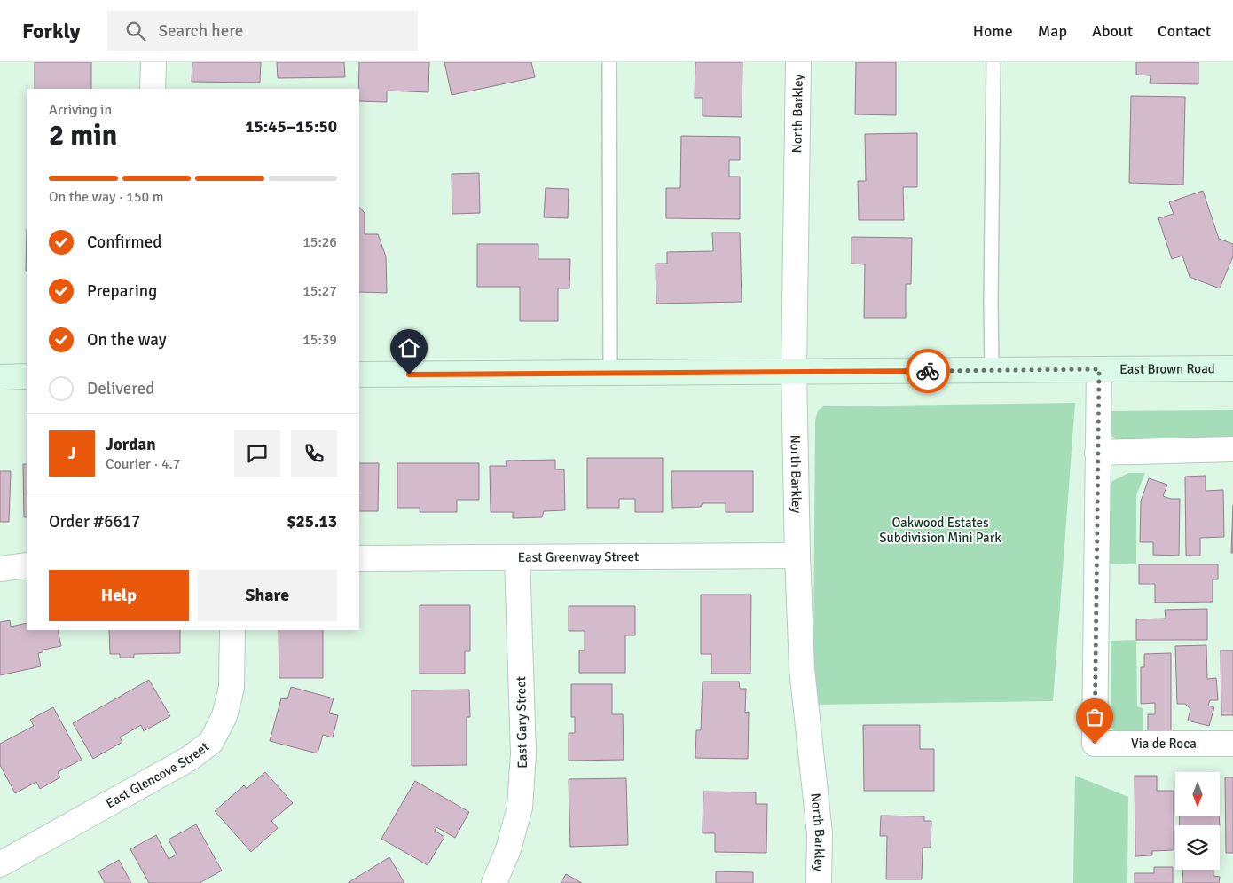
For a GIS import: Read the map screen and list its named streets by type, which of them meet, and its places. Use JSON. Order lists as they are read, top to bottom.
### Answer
{
  "streets": {
    "main road": ["East Brown Road"],
    "street": [
      "North Barkley",
      "East Greenway Street",
      "East Gary Street",
      "Via de Roca",
      "East Glencove Street"
    ]
  },
  "crossings": [
    ["North Barkley", "East Brown Road"],
    ["North Barkley", "East Greenway Street"],
    ["East Greenway Street", "East Gary Street"]
  ],
  "parks": ["Oakwood Estates Subdivision Mini Park"],
  "north": "bottom",
  "page": {
    "header": "Forkly",
    "search": "Search here",
    "nav": [
      "Home",
      "Map",
      "About",
      "Contact"
    ],
    "heading": ["2 min", "Arriving in", "15:45–15:50"],
    "panel": [
      "Jordan",
      "Courier · 4.7",
      "Order #6617",
      "$25.13"
    ],
    "bar": "On the way · 150 m",
    "list": [
      ["Confirmed", "15:26"],
      ["Preparing", "15:27"],
      ["On the way", "15:39"],
      "Delivered"
    ],
    "round": "J",
    "buttons": ["Help", "Share"]
  }
}
